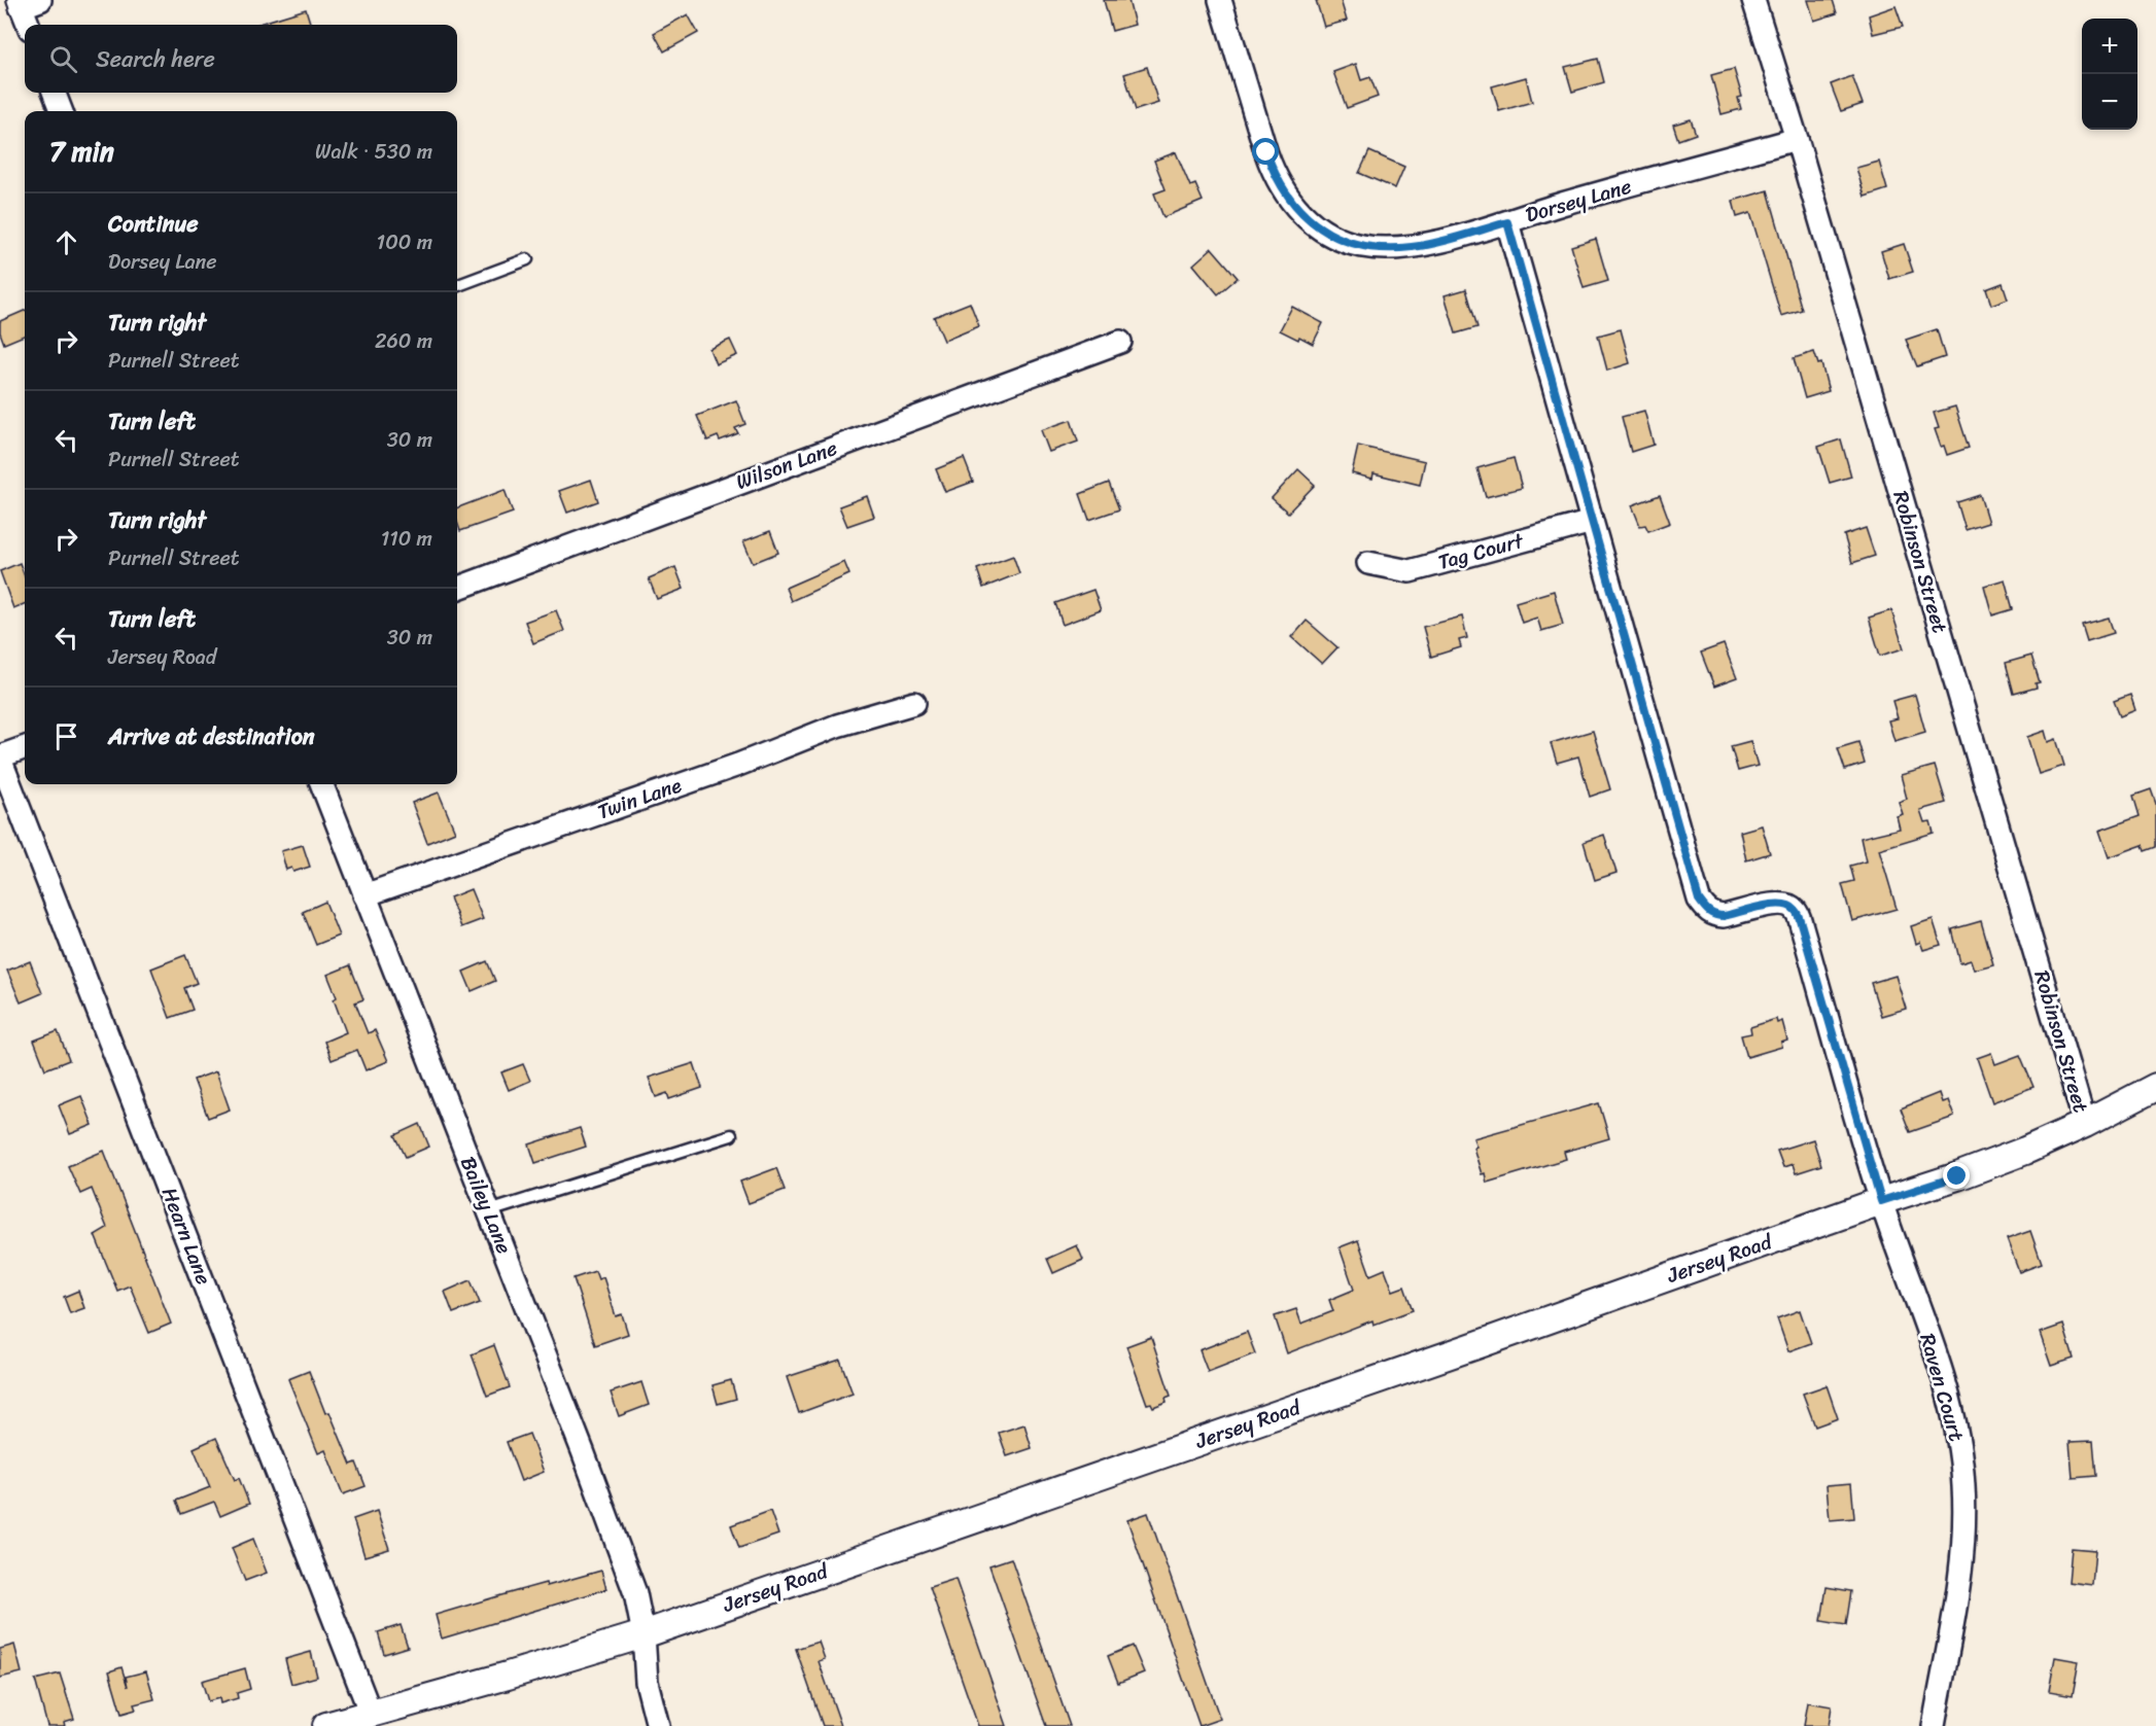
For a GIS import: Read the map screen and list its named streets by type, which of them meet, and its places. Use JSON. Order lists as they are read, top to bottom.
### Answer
{
  "streets": {
    "street": [
      "Dorsey Lane",
      "Wilson Lane",
      "Tag Court",
      "Robinson Street",
      "Twin Lane",
      "Bailey Lane",
      "Hearn Lane",
      "Jersey Road",
      "Raven Court"
    ]
  },
  "crossings": [
    ["Dorsey Lane", "Robinson Street"],
    ["Tag Court", "Raven Court"],
    ["Robinson Street", "Jersey Road"],
    ["Twin Lane", "Bailey Lane"],
    ["Bailey Lane", "Jersey Road"],
    ["Hearn Lane", "Jersey Road"],
    ["Jersey Road", "Raven Court"]
  ],
  "page": {
    "map_buttons": ["+", "−"],
    "search": "Search here",
    "heading": ["7 min", "Walk · 530 m"],
    "list": [
      ["Continue", "Dorsey Lane", "100 m"],
      ["Turn right", "Purnell Street", "260 m"],
      ["Turn left", "Purnell Street", "30 m"],
      ["Turn right", "Purnell Street", "110 m"],
      ["Turn left", "Jersey Road", "30 m"],
      "Arrive at destination"
    ]
  }
}
